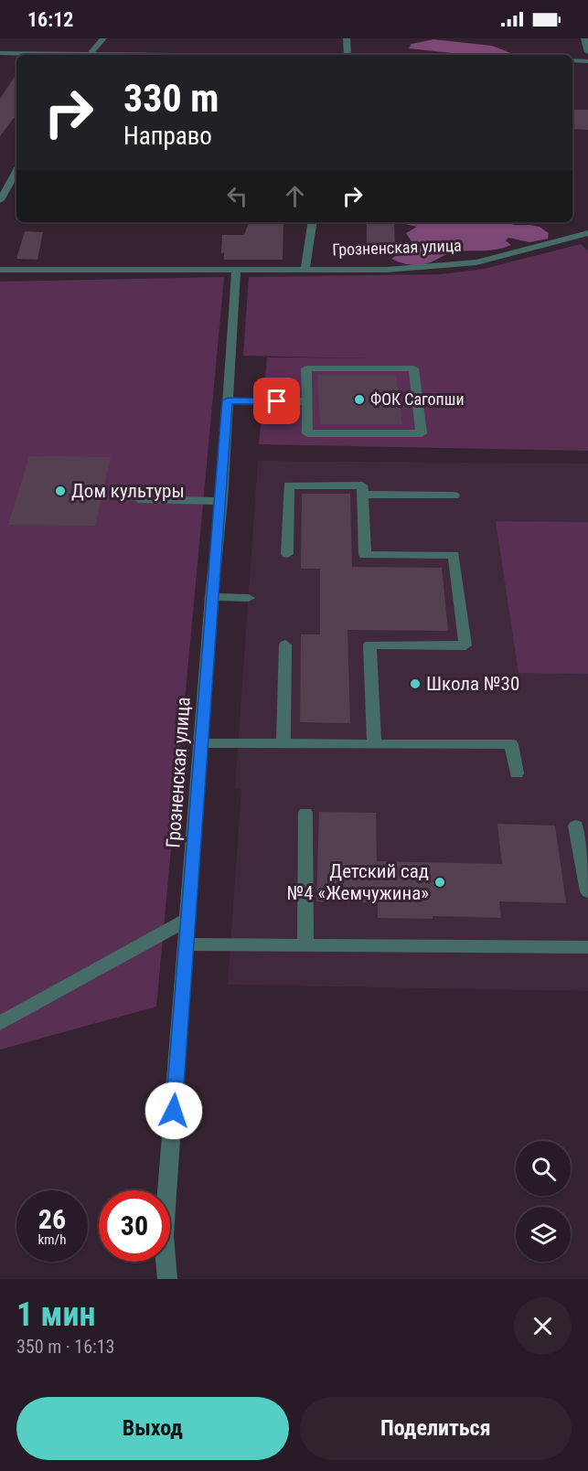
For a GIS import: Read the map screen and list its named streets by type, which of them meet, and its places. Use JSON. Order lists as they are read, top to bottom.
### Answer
{
  "streets": {
    "street": ["Грозненская улица"]
  },
  "places": [
    "ФОК Сагопши",
    "Дом культуры",
    "Школа №30",
    "Детский сад №4 «Жемчужина»"
  ],
  "page": {
    "status": "16:12",
    "turn": ["330 m", "Направо"],
    "speed": "26 km/h",
    "limit": "30",
    "heading": ["1 мин", "350 m · 16:13"],
    "buttons": ["Выход", "Поделиться"]
  }
}
